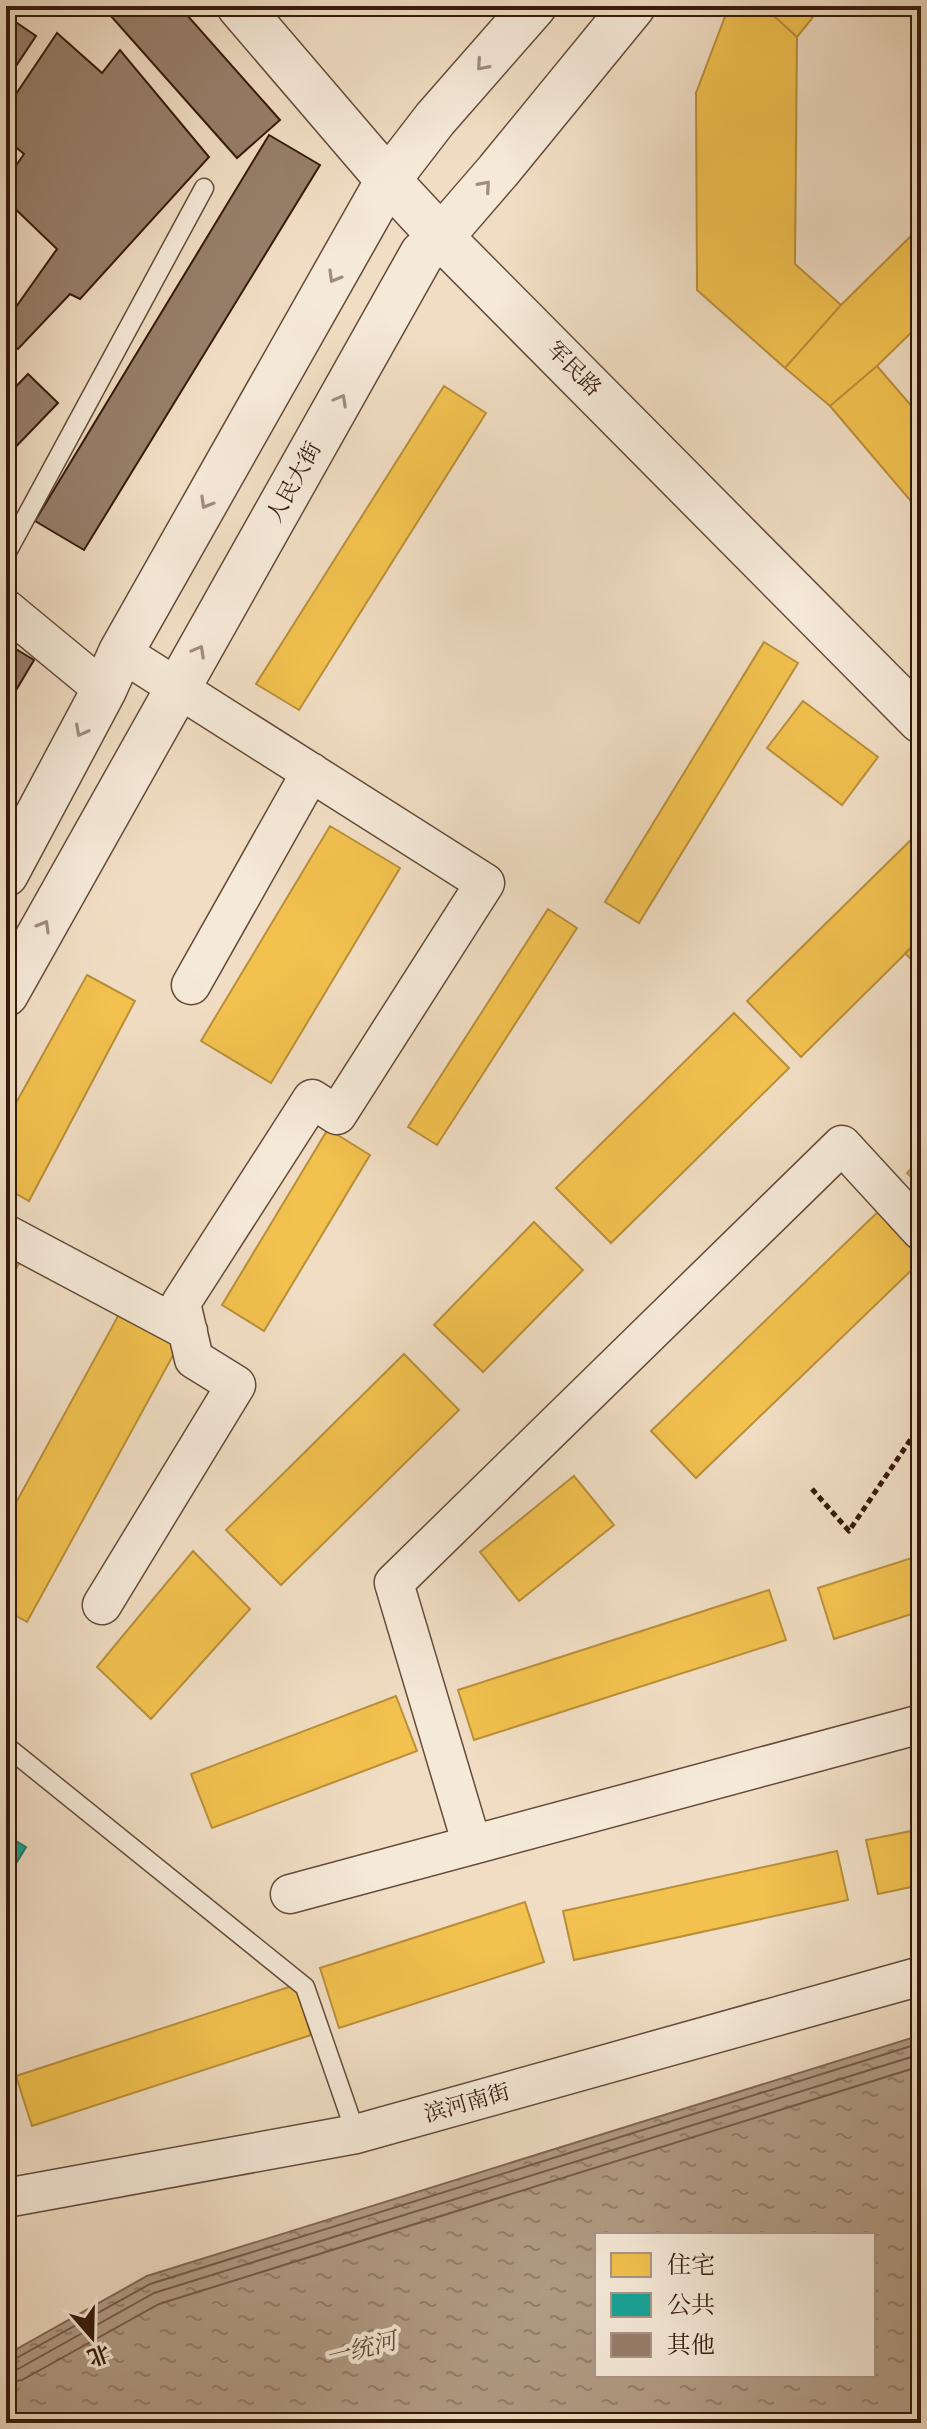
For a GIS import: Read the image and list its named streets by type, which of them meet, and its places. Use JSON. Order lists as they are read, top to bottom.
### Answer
{
  "streets": {
    "street": ["军民路", "人民大街", "滨河南街"]
  },
  "crossings": [
    ["军民路", "人民大街"]
  ],
  "water": ["一统河"],
  "legend": ["住宅", "公共", "其他"],
  "north": "bottom"
}
